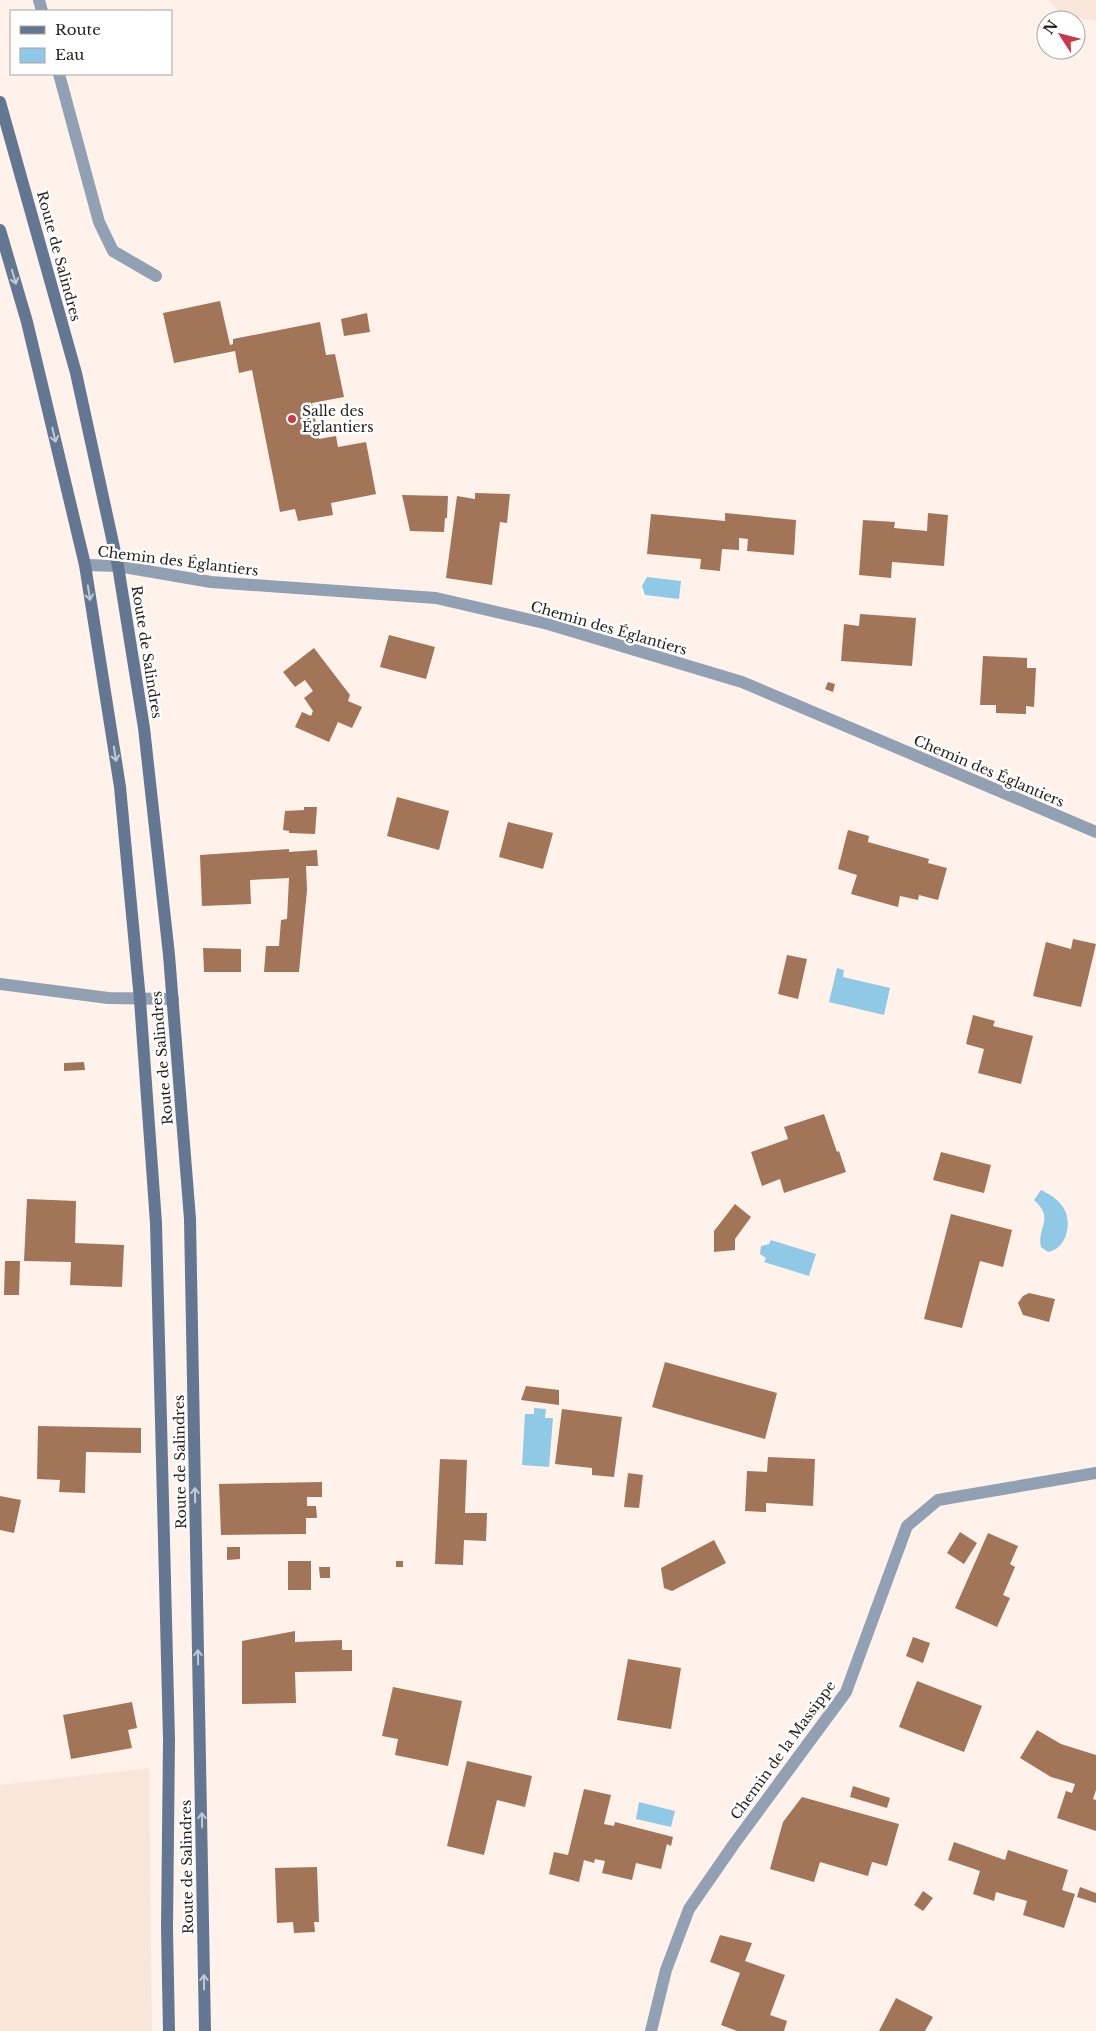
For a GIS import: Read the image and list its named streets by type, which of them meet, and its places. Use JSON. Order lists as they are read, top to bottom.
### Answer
{
  "streets": {
    "main road": ["Route de Salindres"],
    "street": ["Chemin des Églantiers", "Chemin de la Massippe"]
  },
  "crossings": [
    ["Route de Salindres", "Chemin des Églantiers"]
  ],
  "places": ["Salle des Églantiers"],
  "legend": ["Route", "Eau"],
  "north": "top left"
}
